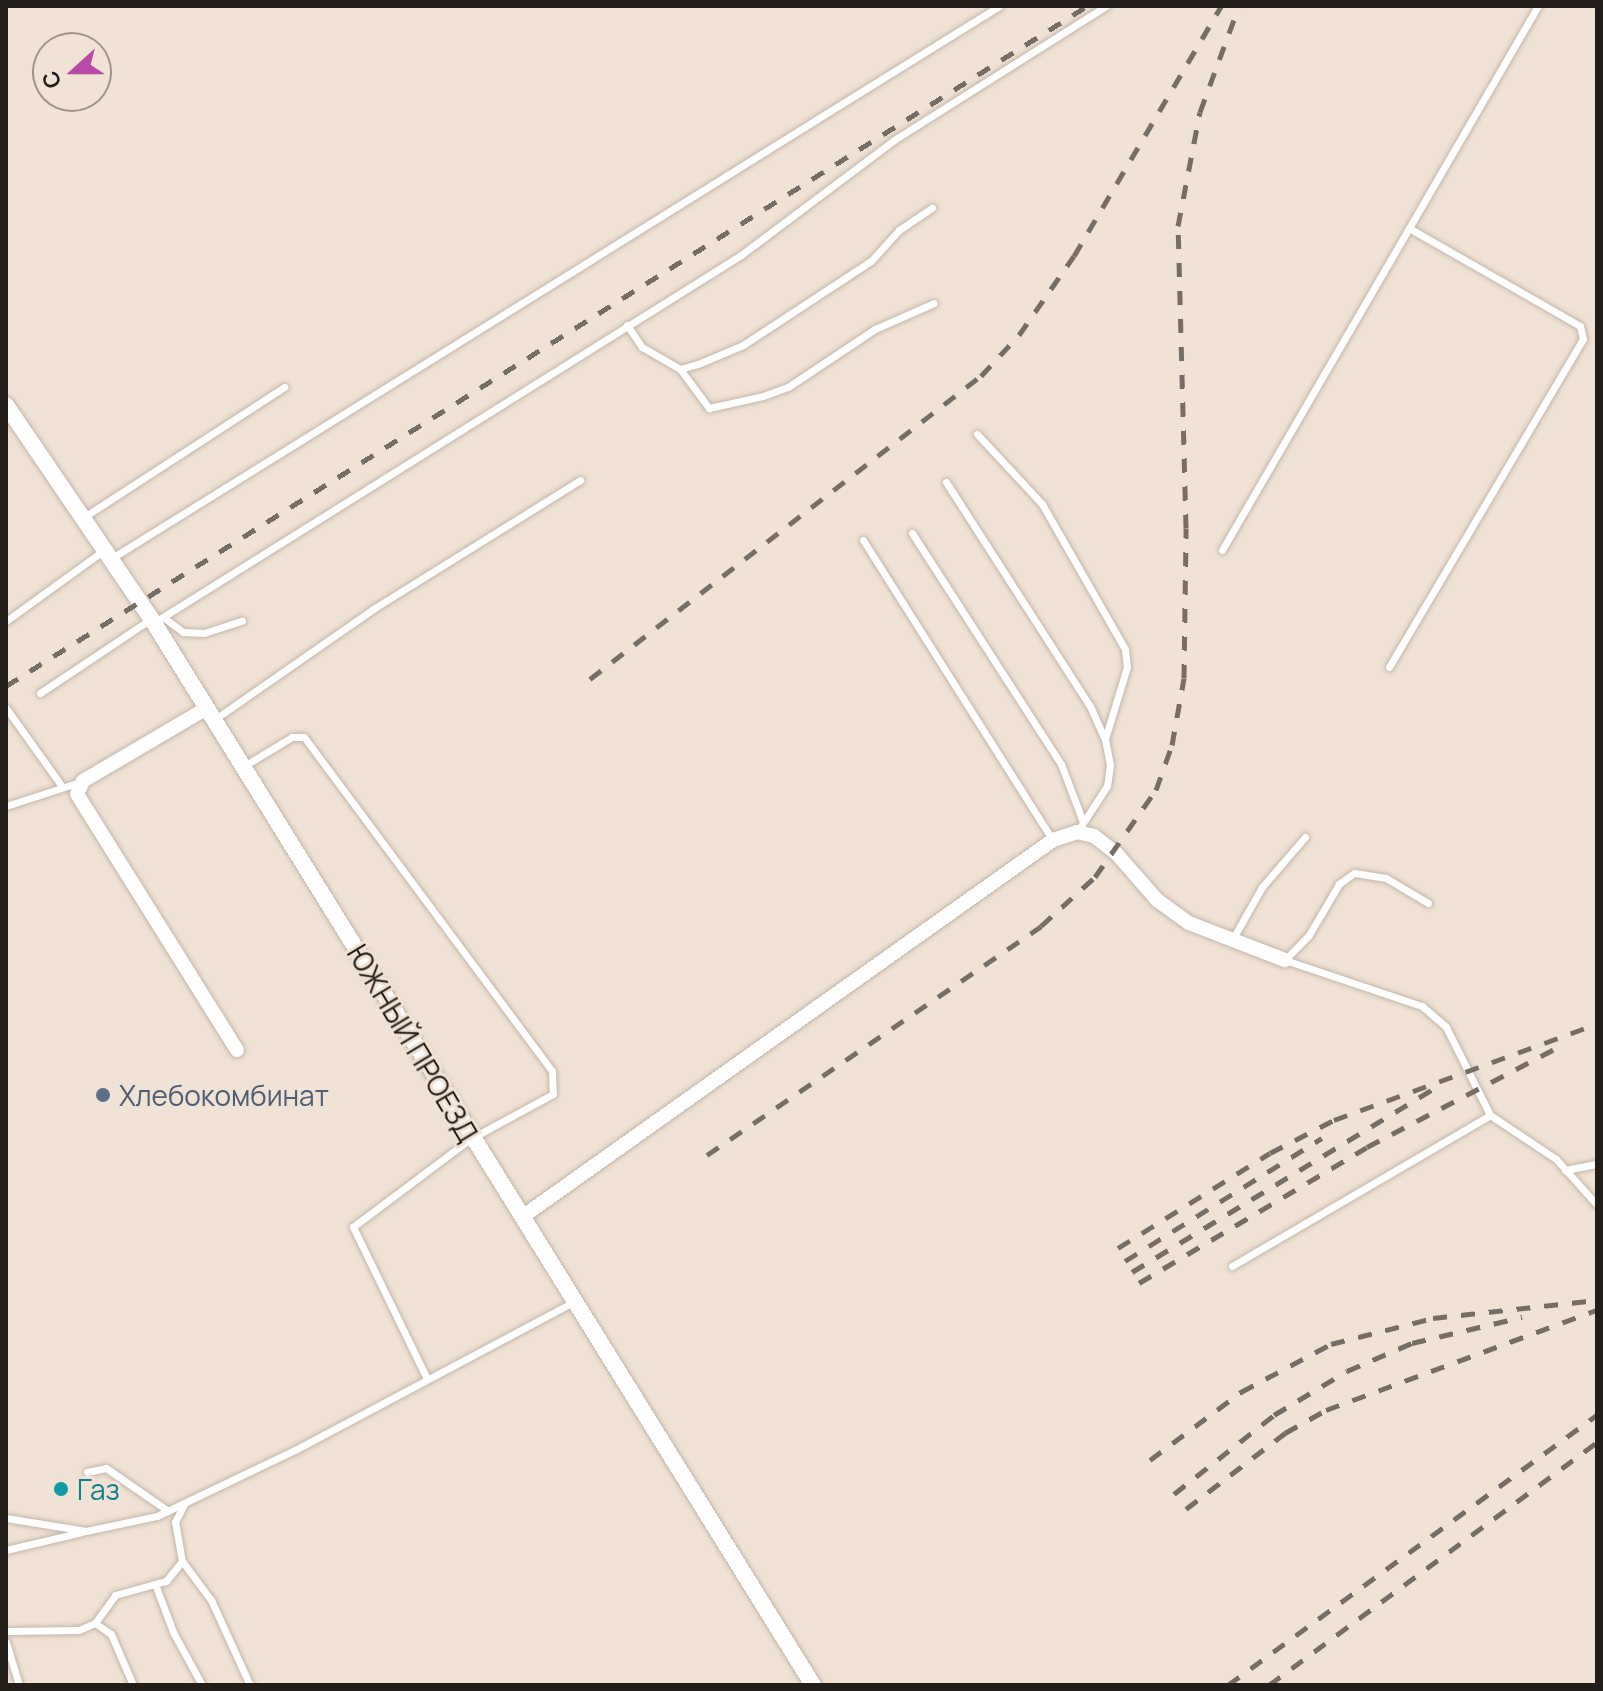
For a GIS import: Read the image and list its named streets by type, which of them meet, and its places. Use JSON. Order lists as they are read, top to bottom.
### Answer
{
  "streets": {
    "street": ["ЮЖНЫЙ ПРОЕЗД"]
  },
  "places": ["Хлебокомбинат", "Газ"],
  "north": "left"
}
